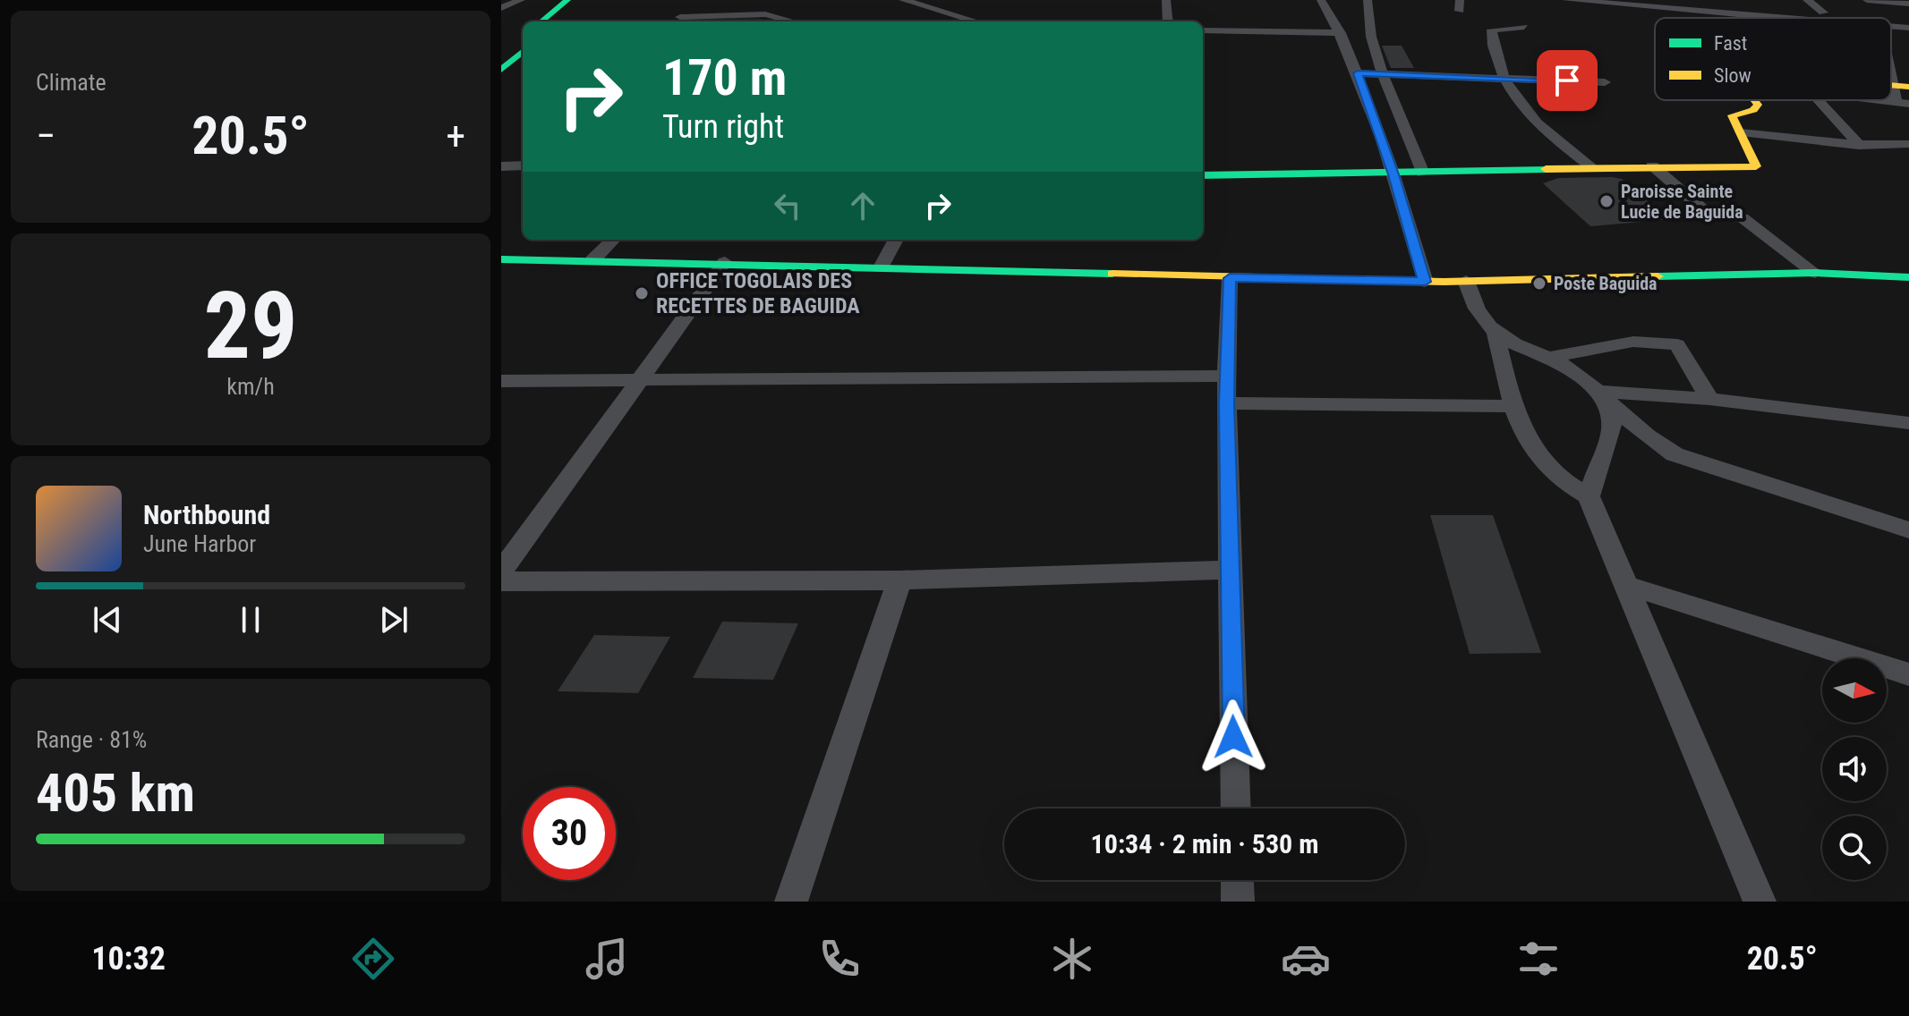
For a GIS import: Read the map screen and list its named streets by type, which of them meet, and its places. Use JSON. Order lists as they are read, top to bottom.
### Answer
{
  "places": ["Paroisse Sainte Lucie de Baguida", "Poste Baguida", "OFFICE TOGOLAIS DES RECETTES DE BAGUIDA"],
  "legend": ["Fast", "Slow"],
  "north": "right",
  "page": {
    "tile": [
      "Climate",
      ["29", "km/h"],
      ["Range · 81%", "405 km"]
    ],
    "turn": ["170 m", "Turn right"],
    "heat": ["−", "20.5°", "+"],
    "song": ["Northbound", "June Harbor"],
    "limit": "30",
    "trip": "10:34 · 2 min · 530 m",
    "tabs": ["10:32", "20.5°"]
  }
}
